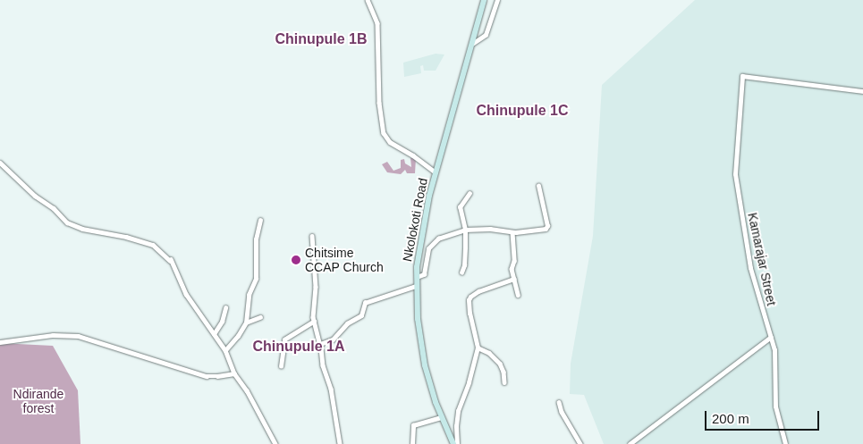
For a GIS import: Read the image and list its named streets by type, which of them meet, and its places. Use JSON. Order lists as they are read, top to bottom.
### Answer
{
  "streets": {
    "main road": ["Nkolokoti Road"],
    "street": ["Kamarajar Street"]
  },
  "districts": ["Chinupule 1B", "Chinupule 1C", "Chinupule 1A"],
  "parks": ["Ndirande forest"],
  "places": ["Chitsime CCAP Church"],
  "scale_bar": "200 m"
}
